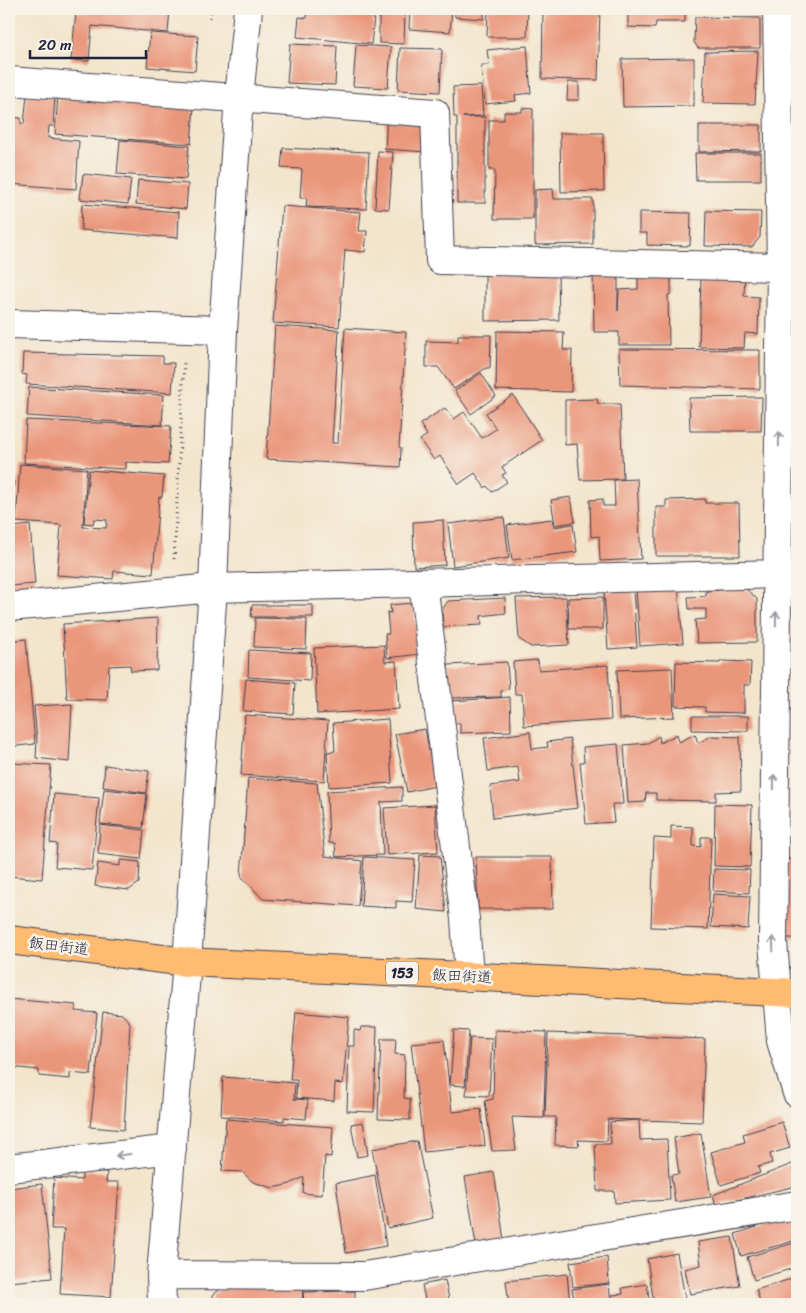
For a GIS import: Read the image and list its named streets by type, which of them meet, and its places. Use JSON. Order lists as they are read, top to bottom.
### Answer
{
  "streets": {
    "highway": ["飯田街道", "153"]
  },
  "scale_bar": "20 m"
}
